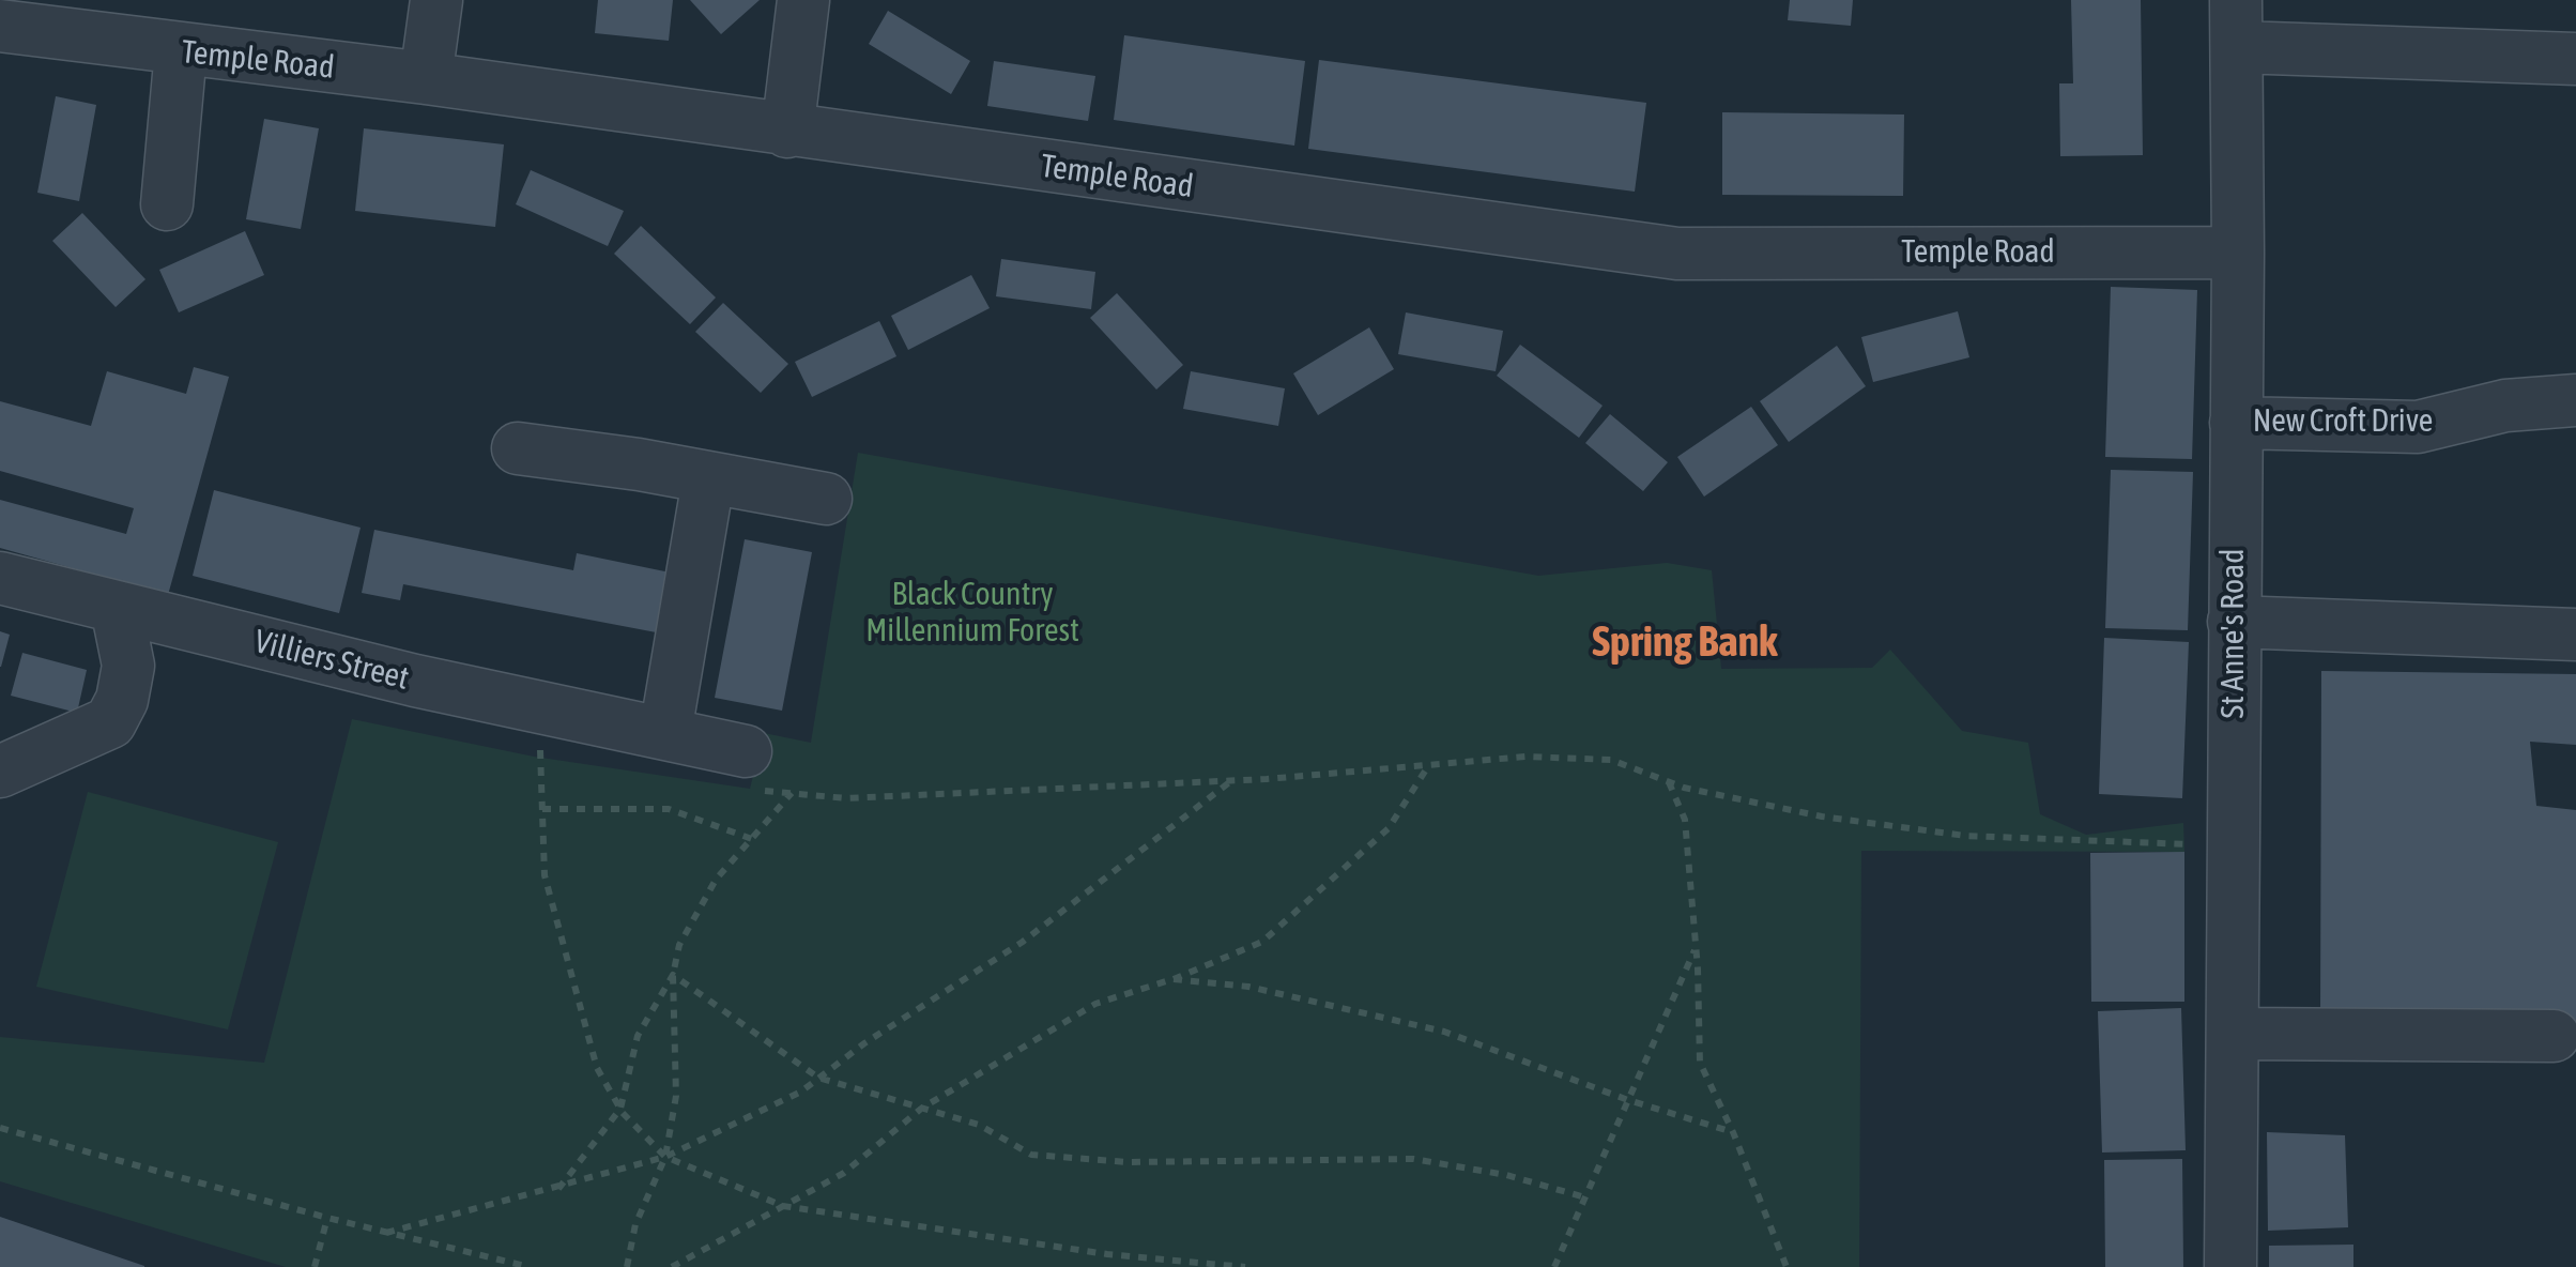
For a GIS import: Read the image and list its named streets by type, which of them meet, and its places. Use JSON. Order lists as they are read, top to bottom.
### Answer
{
  "streets": {
    "street": [
      "Temple Road",
      "New Croft Drive",
      "St Anne's Road",
      "Villiers Street"
    ]
  },
  "crossings": [
    ["Temple Road", "St Anne's Road"],
    ["New Croft Drive", "St Anne's Road"]
  ],
  "districts": ["Spring Bank"],
  "parks": ["Black Country Millennium Forest"]
}
